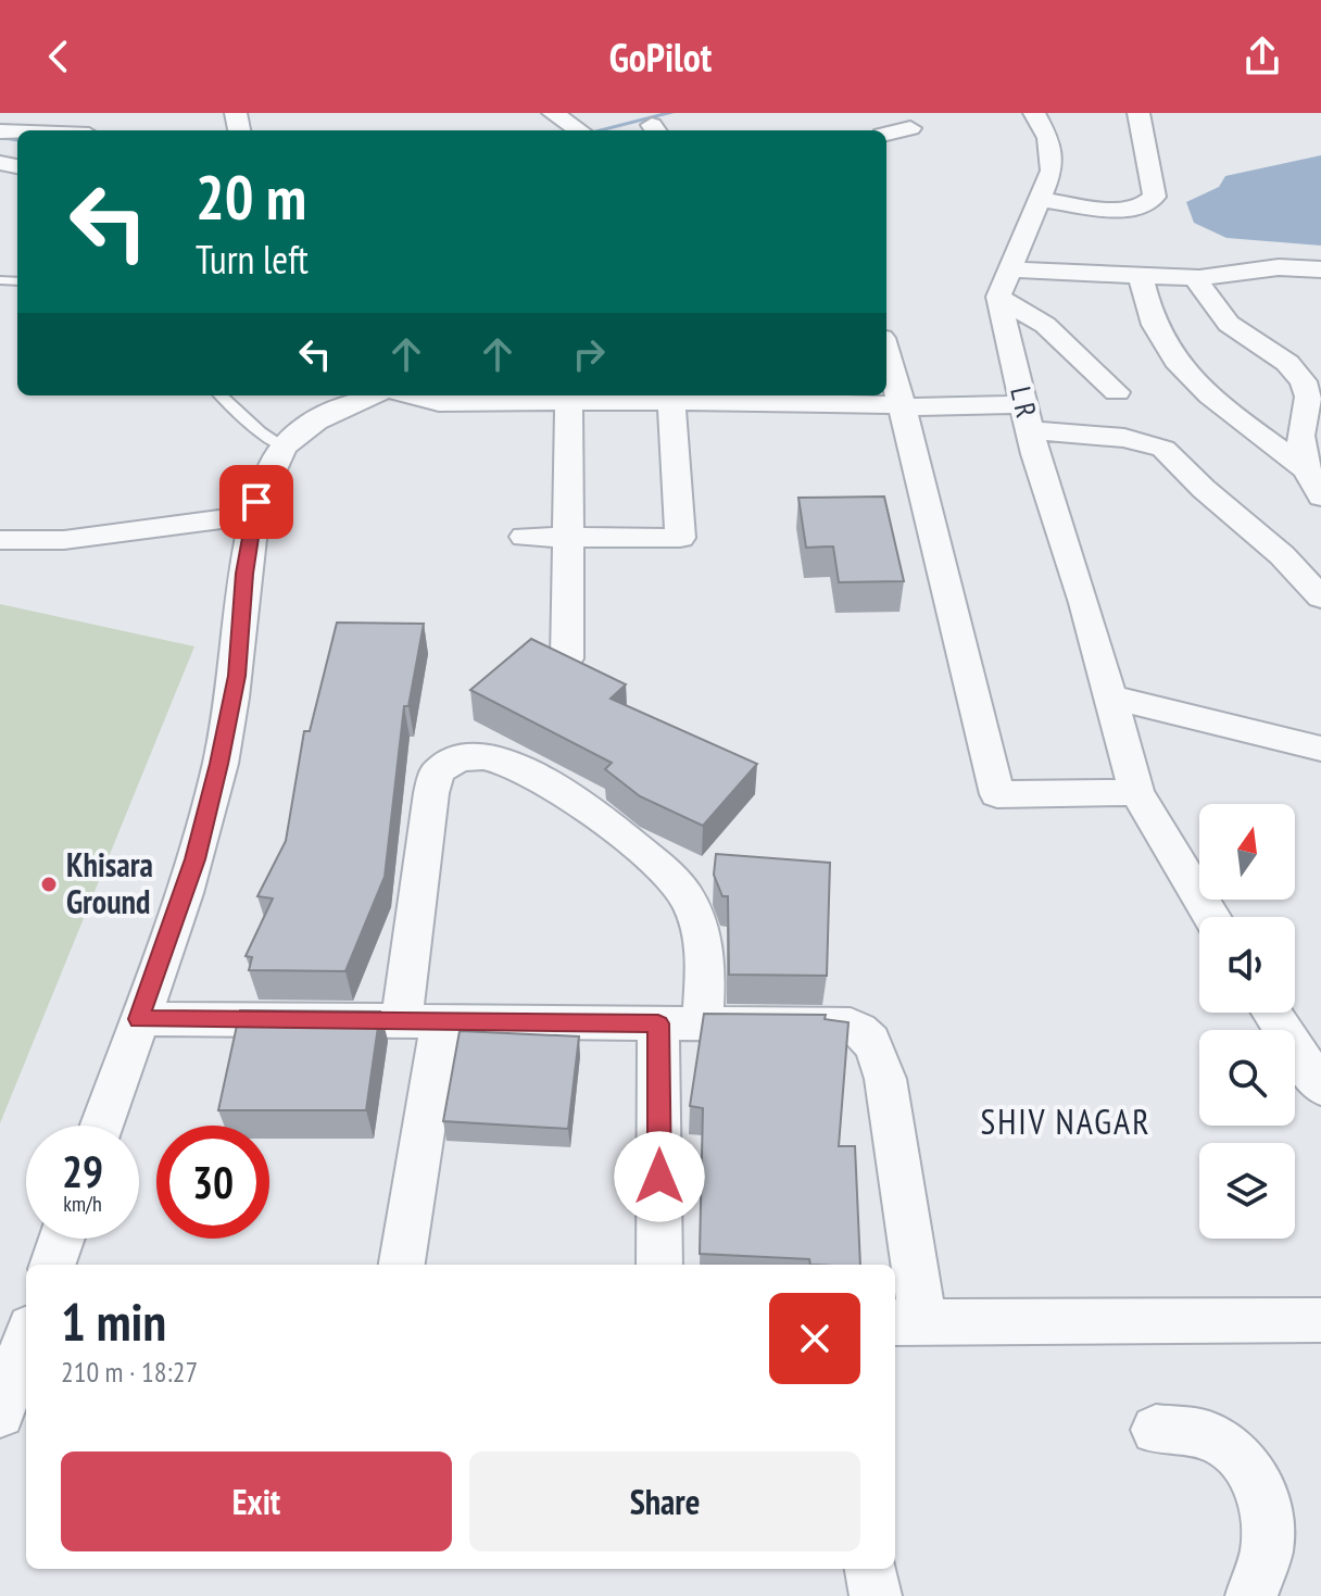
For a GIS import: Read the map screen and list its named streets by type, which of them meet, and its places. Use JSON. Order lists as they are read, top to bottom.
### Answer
{
  "streets": {
    "street": ["L R"]
  },
  "districts": ["SHIV NAGAR"],
  "places": ["Khisara Ground"],
  "north": "top",
  "page": {
    "header": "GoPilot",
    "turn": ["20 m", "Turn left"],
    "speed": "29 km/h",
    "limit": "30",
    "heading": ["1 min", "210 m · 18:27"],
    "buttons": ["Exit", "Share"]
  }
}
